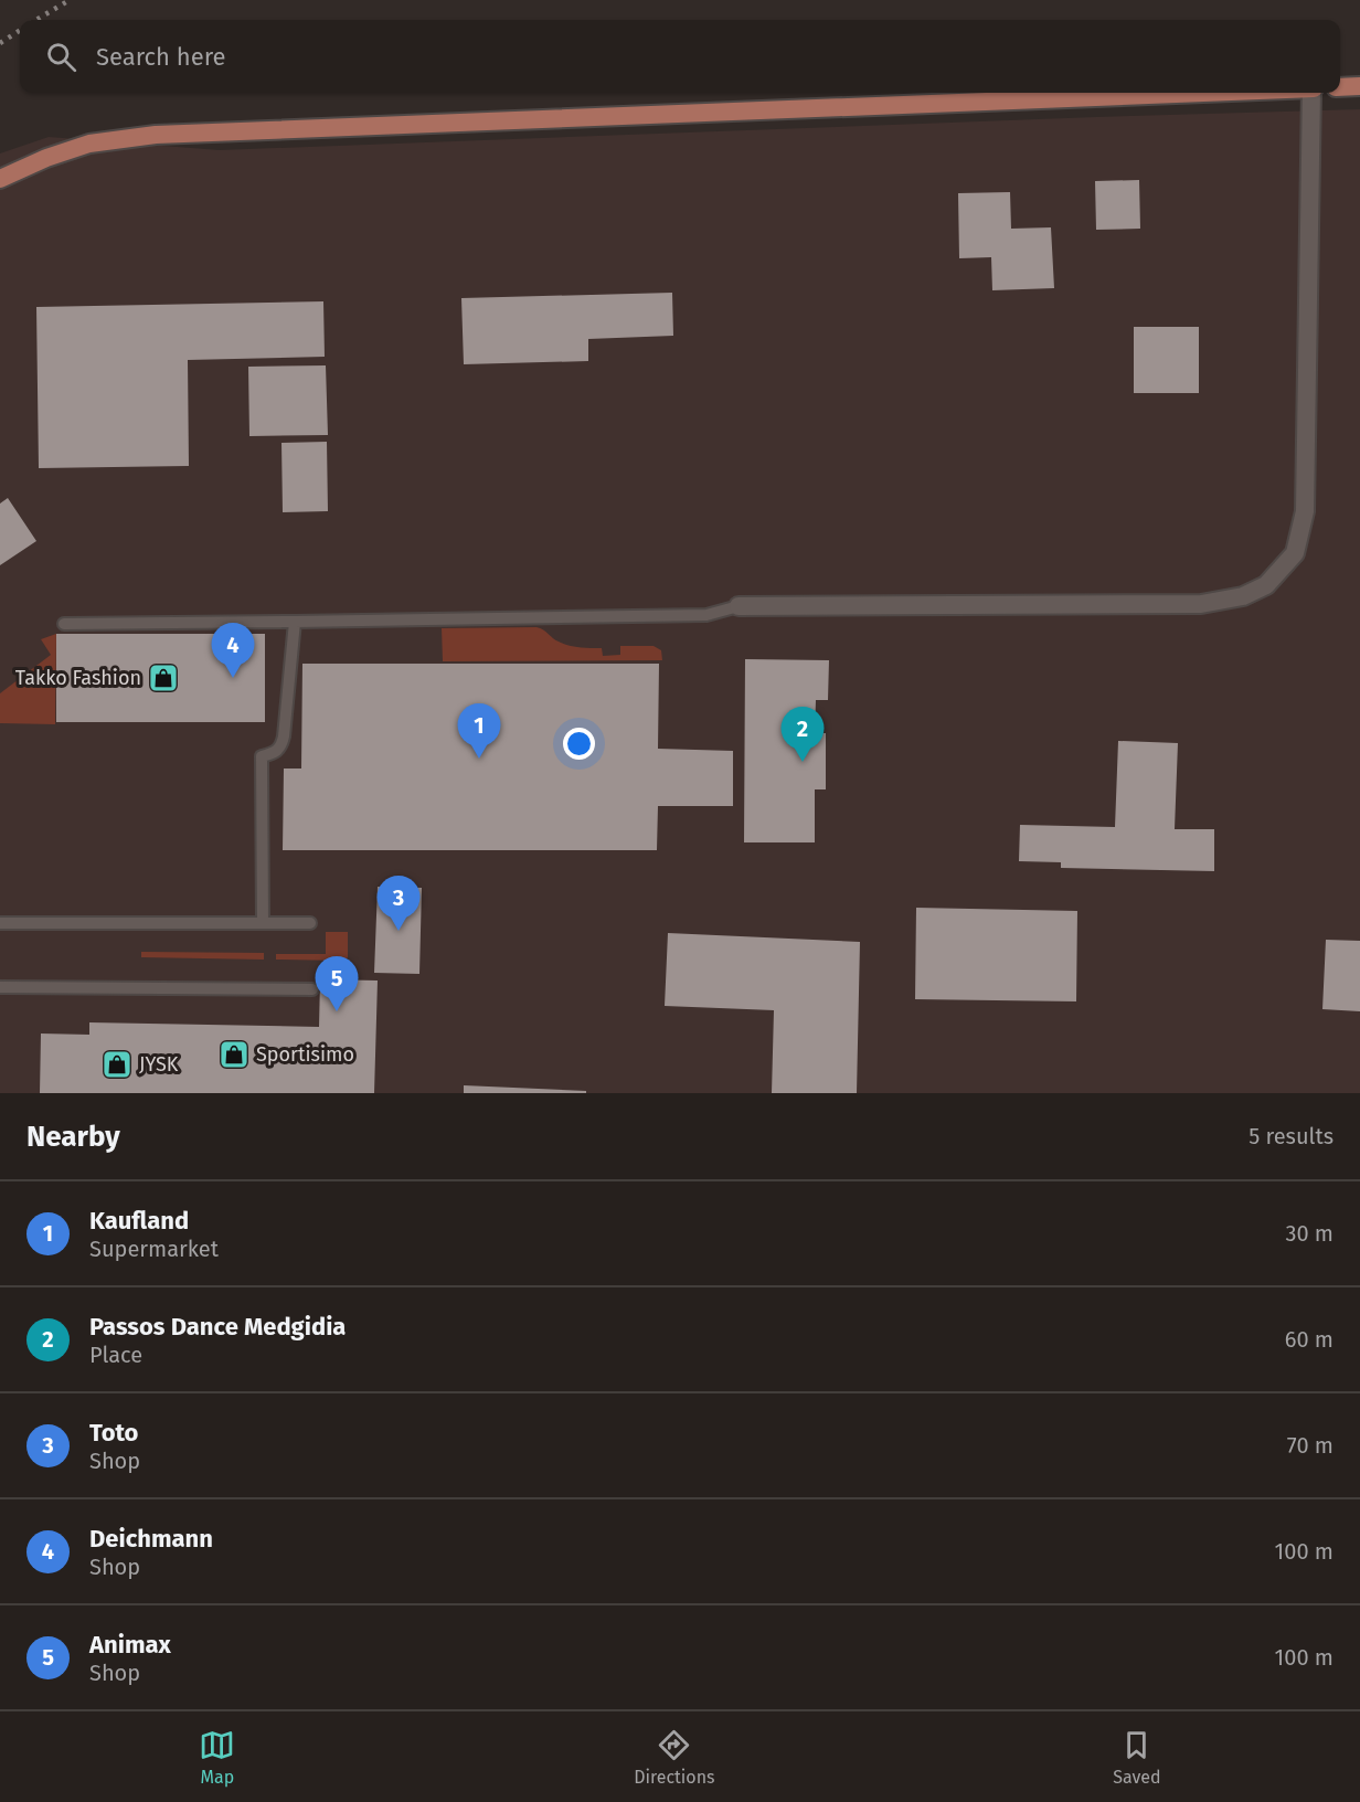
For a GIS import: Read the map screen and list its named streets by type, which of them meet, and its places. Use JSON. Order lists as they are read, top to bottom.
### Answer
{
  "places": {
    "shop": ["Takko Fashion", "Sportisimo", "JYSK"]
  },
  "page": {
    "search": "Search here",
    "pins": [
      "4",
      "1",
      "2",
      "3",
      "5"
    ],
    "heading": ["Nearby", "5 results"],
    "list": [
      {
        "mark": "1",
        "name": "Kaufland",
        "note": "Supermarket",
        "value": "30 m"
      },
      {
        "mark": "2",
        "name": "Passos Dance Medgidia",
        "note": "Place",
        "value": "60 m"
      },
      {
        "mark": "3",
        "name": "Toto",
        "note": "Shop",
        "value": "70 m"
      },
      {
        "mark": "4",
        "name": "Deichmann",
        "note": "Shop",
        "value": "100 m"
      },
      {
        "mark": "5",
        "name": "Animax",
        "note": "Shop",
        "value": "100 m"
      }
    ],
    "nav": ["Map", "Directions", "Saved"]
  }
}
